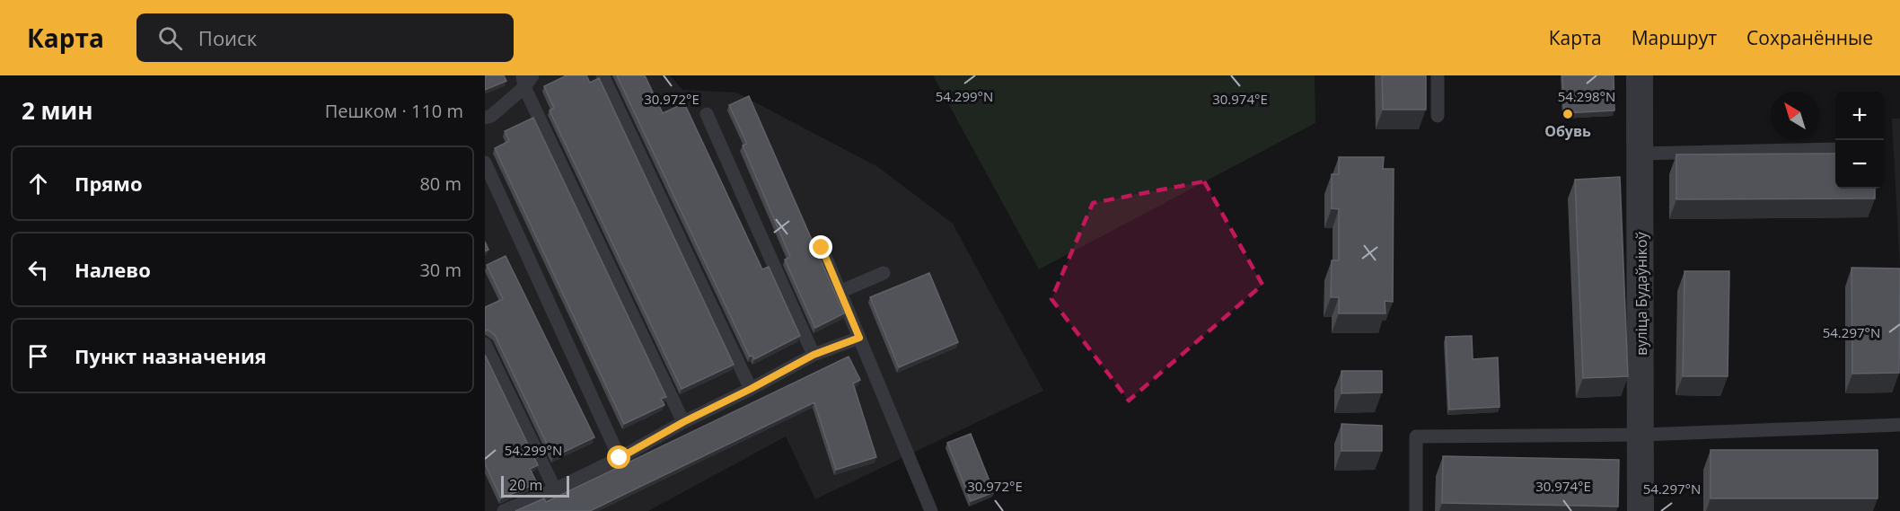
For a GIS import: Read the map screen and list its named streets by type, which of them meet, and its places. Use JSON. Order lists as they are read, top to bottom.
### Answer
{
  "streets": {
    "street": ["вуліца Будаўнікоў"]
  },
  "places": ["Обувь"],
  "scale_bar": "20 m",
  "north": "top left",
  "page": {
    "header": "Карта",
    "search": "Поиск",
    "nav": ["Карта", "Маршрут", "Сохранённые"],
    "heading": ["2 мин", "Пешком · 110 m"],
    "map_buttons": ["+", "−"],
    "list": [
      ["Прямо", "80 m"],
      ["Налево", "30 m"],
      "Пункт назначения"
    ],
    "scale": "20 m"
  },
  "coordinates": [
    "54.299°N",
    "54.298°N",
    "30.972°E",
    "30.974°E",
    "54.297°N"
  ]
}
